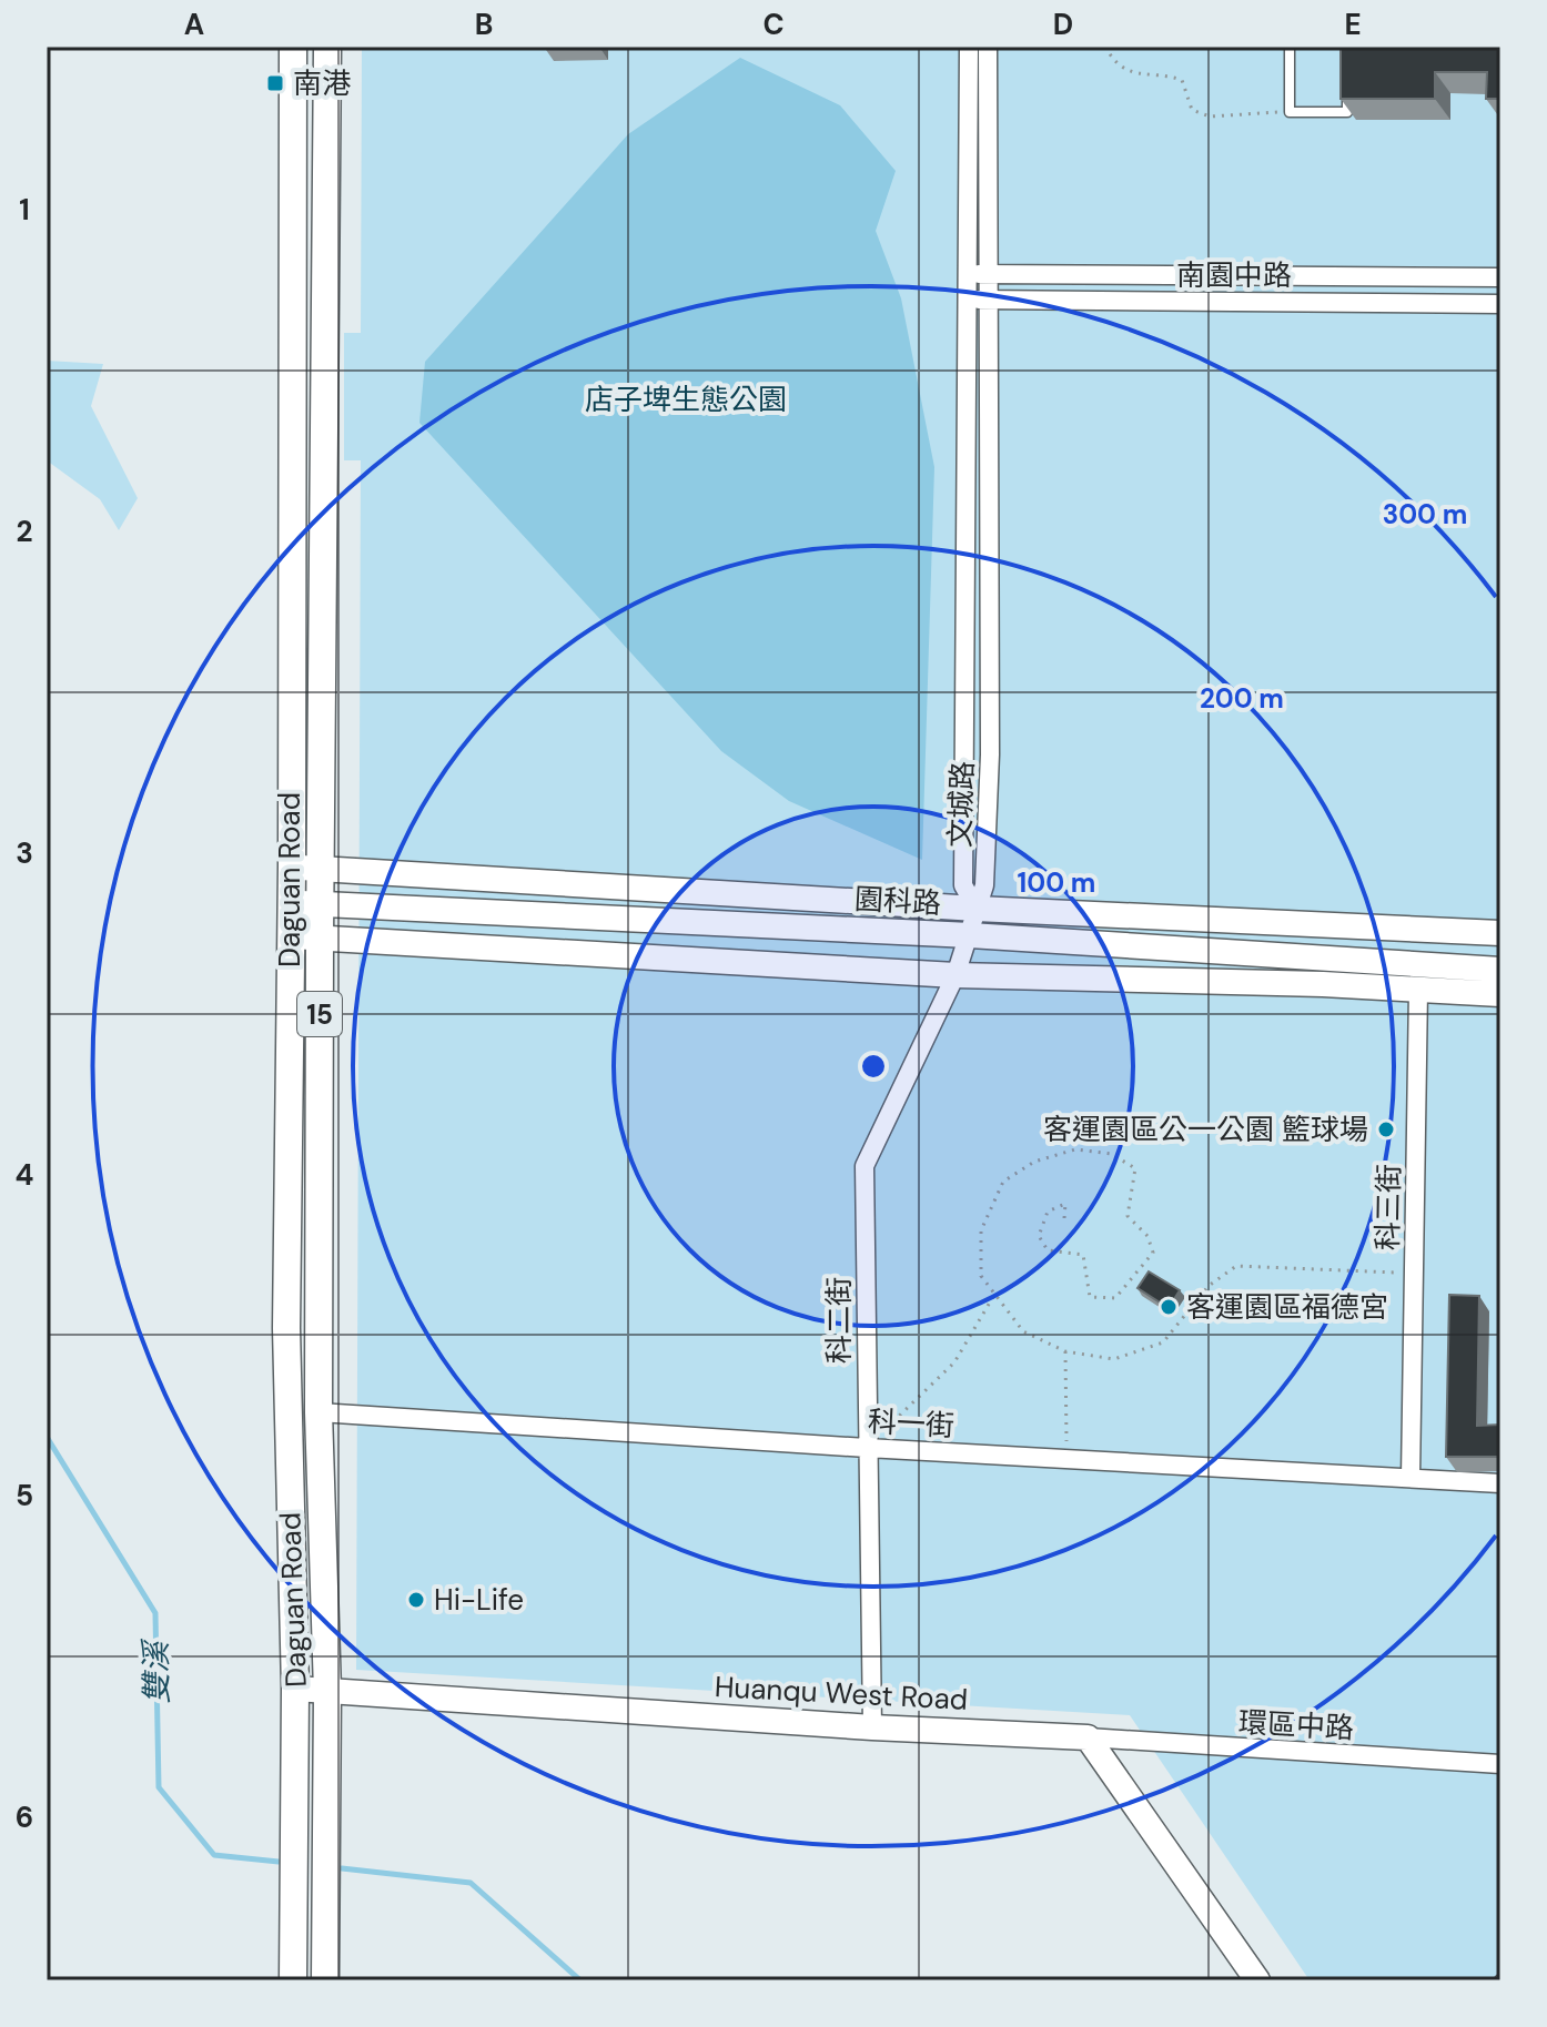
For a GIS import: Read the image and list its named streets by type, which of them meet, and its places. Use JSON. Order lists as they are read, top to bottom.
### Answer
{
  "streets": {
    "main road": ["Daguan Road", "15"],
    "street": [
      "南園中路",
      "文城路",
      "園科路",
      "科三街",
      "科二街",
      "科一街",
      "Huanqu West Road",
      "環區中路"
    ]
  },
  "crossings": [
    ["南園中路", "文城路"],
    ["文城路", "科二街"],
    ["Daguan Road", "園科路"],
    ["Daguan Road", "科一街"],
    ["Daguan Road", "Huanqu West Road"],
    ["園科路", "科二街"],
    ["科三街", "科一街"],
    ["科二街", "科一街"],
    ["科二街", "Huanqu West Road"],
    ["Huanqu West Road", "環區中路"]
  ],
  "water": ["雙溪"],
  "parks": ["店子埤生態公園"],
  "places": {
    "transit": ["南港"],
    "other": ["客運園區公一公園 籃球場", "客運園區福德宮", "Hi-Life"]
  },
  "grid": {
    "columns": [
      "A",
      "B",
      "C",
      "D",
      "E"
    ],
    "rows": [
      "1",
      "2",
      "3",
      "4",
      "5",
      "6"
    ]
  },
  "rings": ["300 m", "200 m", "100 m"]
}
